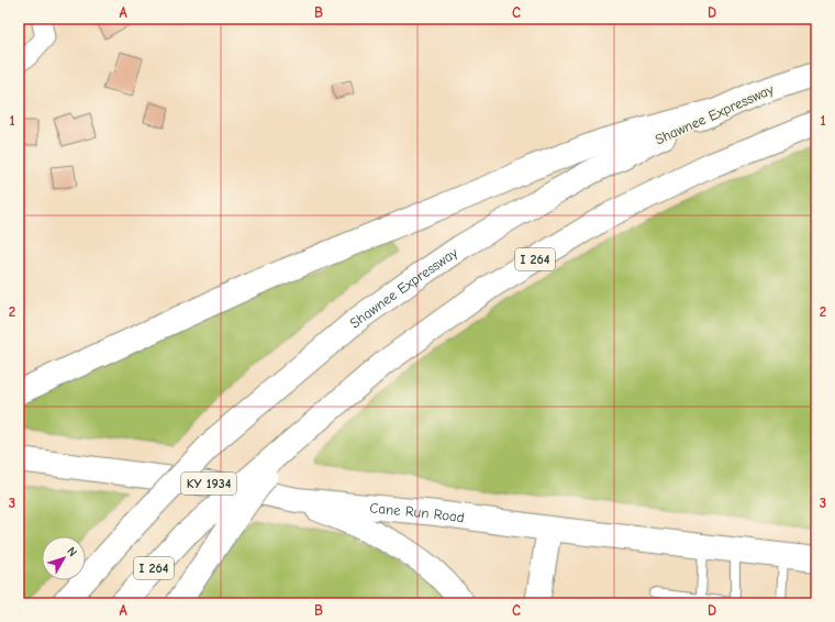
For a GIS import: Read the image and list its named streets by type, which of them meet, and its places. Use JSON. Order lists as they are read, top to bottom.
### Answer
{
  "streets": {
    "main road": [
      "Shawnee Expressway",
      "I 264",
      "KY 1934",
      "Cane Run Road"
    ]
  },
  "north": "top right",
  "grid": {
    "columns": [
      "A",
      "B",
      "C",
      "D"
    ],
    "rows": ["1", "2", "3"]
  }
}
